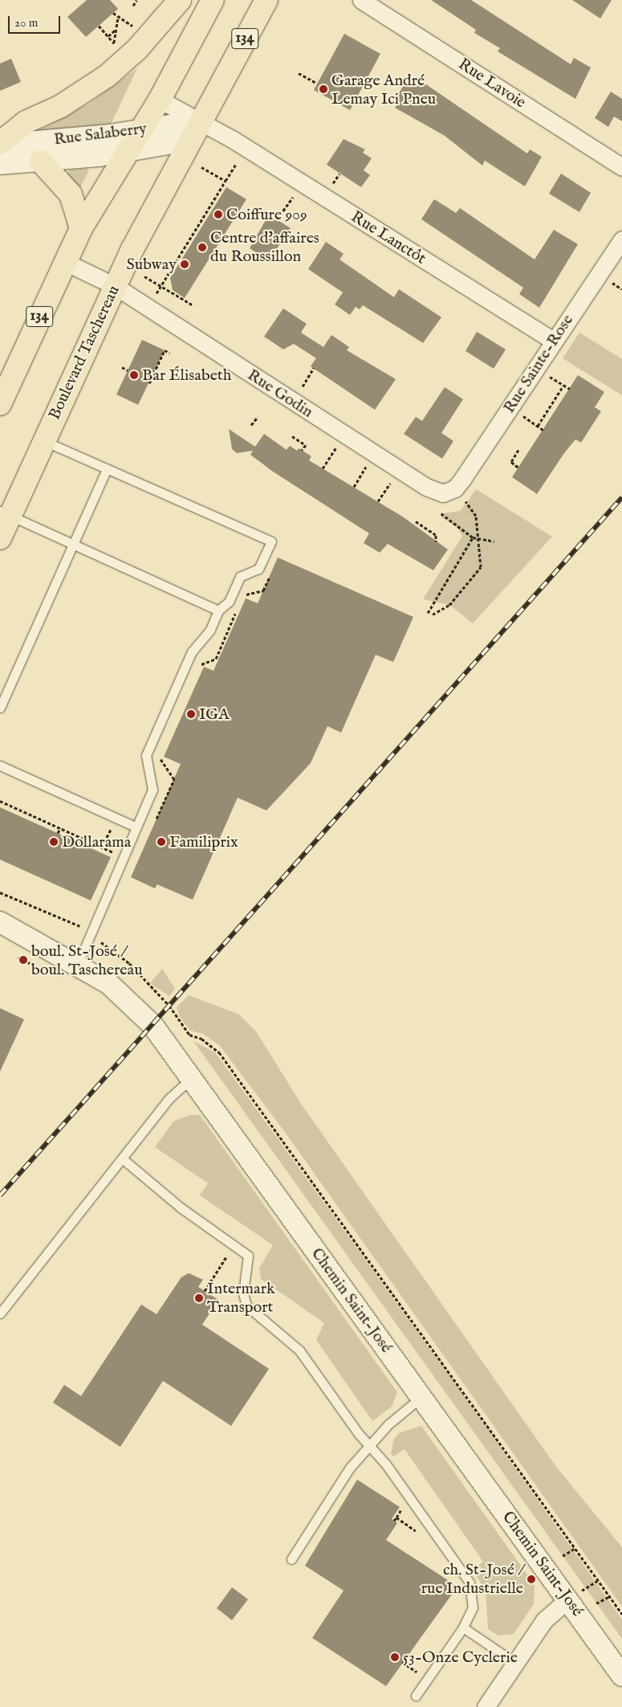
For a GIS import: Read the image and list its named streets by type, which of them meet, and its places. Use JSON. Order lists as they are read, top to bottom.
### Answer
{
  "streets": {
    "main road": ["134", "Boulevard Taschereau"],
    "street": [
      "Rue Lavoie",
      "Rue Salaberry",
      "Rue Lanctôt",
      "Rue Sainte-Rose",
      "Rue Godin",
      "Chemin Saint-José"
    ]
  },
  "crossings": [
    ["134", "Rue Salaberry"],
    ["134", "Rue Lanctôt"],
    ["134", "Rue Godin"],
    ["Rue Salaberry", "Rue Lanctôt"],
    ["Rue Salaberry", "Boulevard Taschereau"],
    ["Rue Lanctôt", "Boulevard Taschereau"],
    ["Rue Lanctôt", "Rue Sainte-Rose"],
    ["Boulevard Taschereau", "Rue Godin"],
    ["Rue Sainte-Rose", "Rue Godin"]
  ],
  "places": [
    "Garage André Lemay Ici Pneu",
    "Coiffure 909",
    "Centre d'affaires du Roussillon",
    "Subway",
    "Bar Élisabeth",
    "IGA",
    "Dollarama",
    "Familiprix",
    "boul. St-José / boul. Taschereau",
    "Intermark Transport",
    "ch. St-José / rue Industrielle",
    "53-Onze Cyclerie"
  ],
  "scale_bar": "20 m"
}
